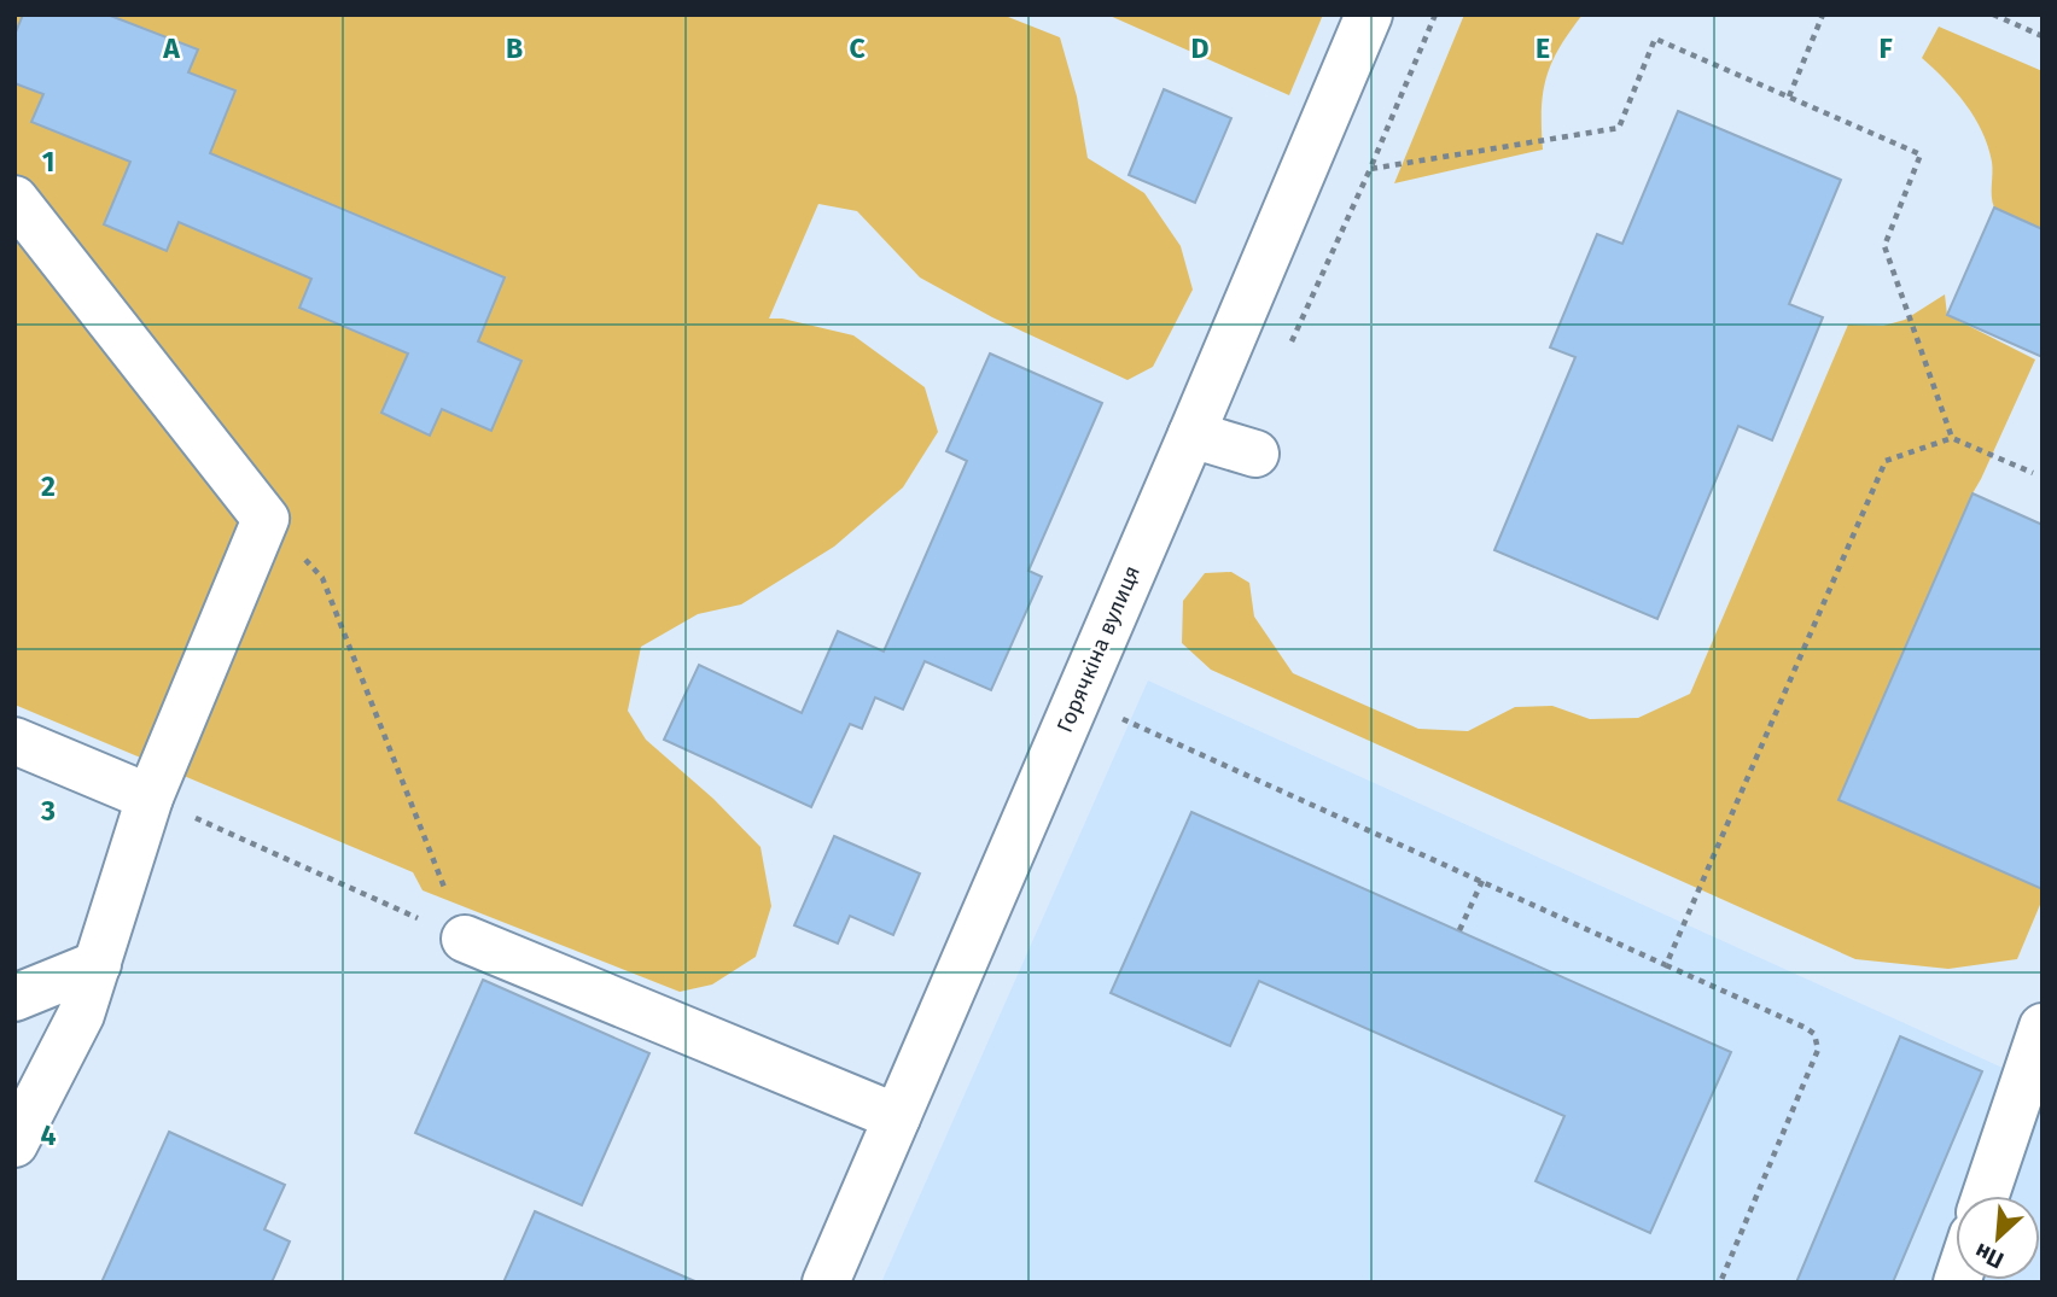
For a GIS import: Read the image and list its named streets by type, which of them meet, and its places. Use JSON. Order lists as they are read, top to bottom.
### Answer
{
  "streets": {
    "street": ["Горячкіна вулиця"]
  },
  "north": "bottom left",
  "grid": {
    "columns": [
      "A",
      "B",
      "C",
      "D",
      "E",
      "F"
    ],
    "rows": [
      "1",
      "2",
      "3",
      "4"
    ]
  }
}
